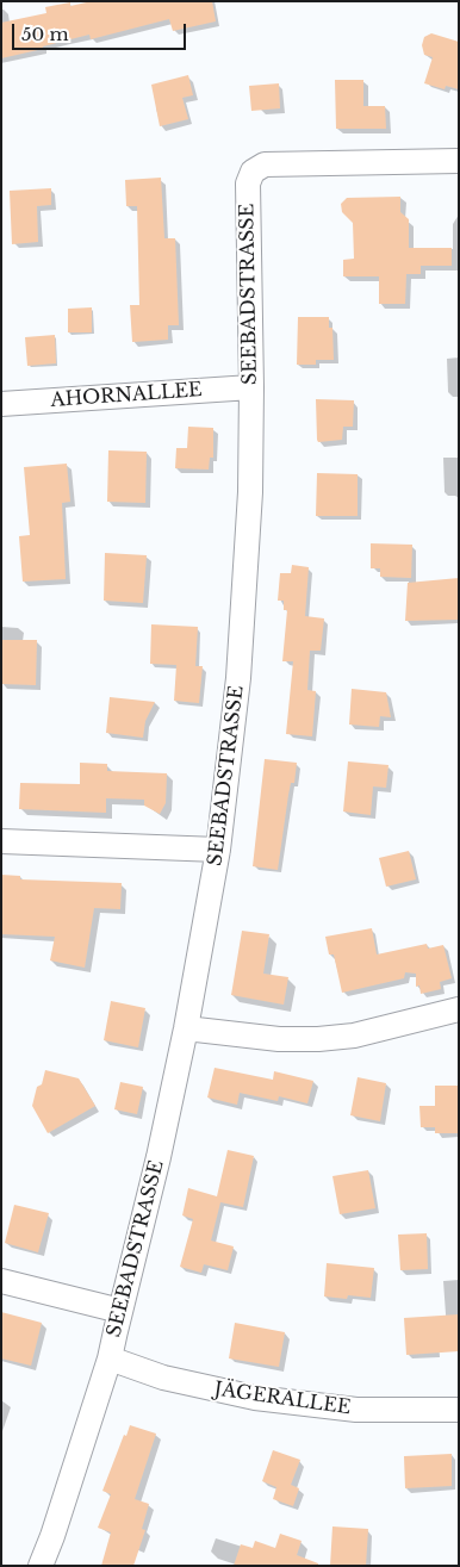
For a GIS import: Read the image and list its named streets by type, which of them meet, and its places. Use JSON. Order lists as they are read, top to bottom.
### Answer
{
  "streets": {
    "street": ["SEEBADSTRASSE", "AHORNALLEE", "JÄGERALLEE"]
  },
  "crossings": [
    ["SEEBADSTRASSE", "AHORNALLEE"],
    ["SEEBADSTRASSE", "JÄGERALLEE"]
  ],
  "scale_bar": "50 m"
}
